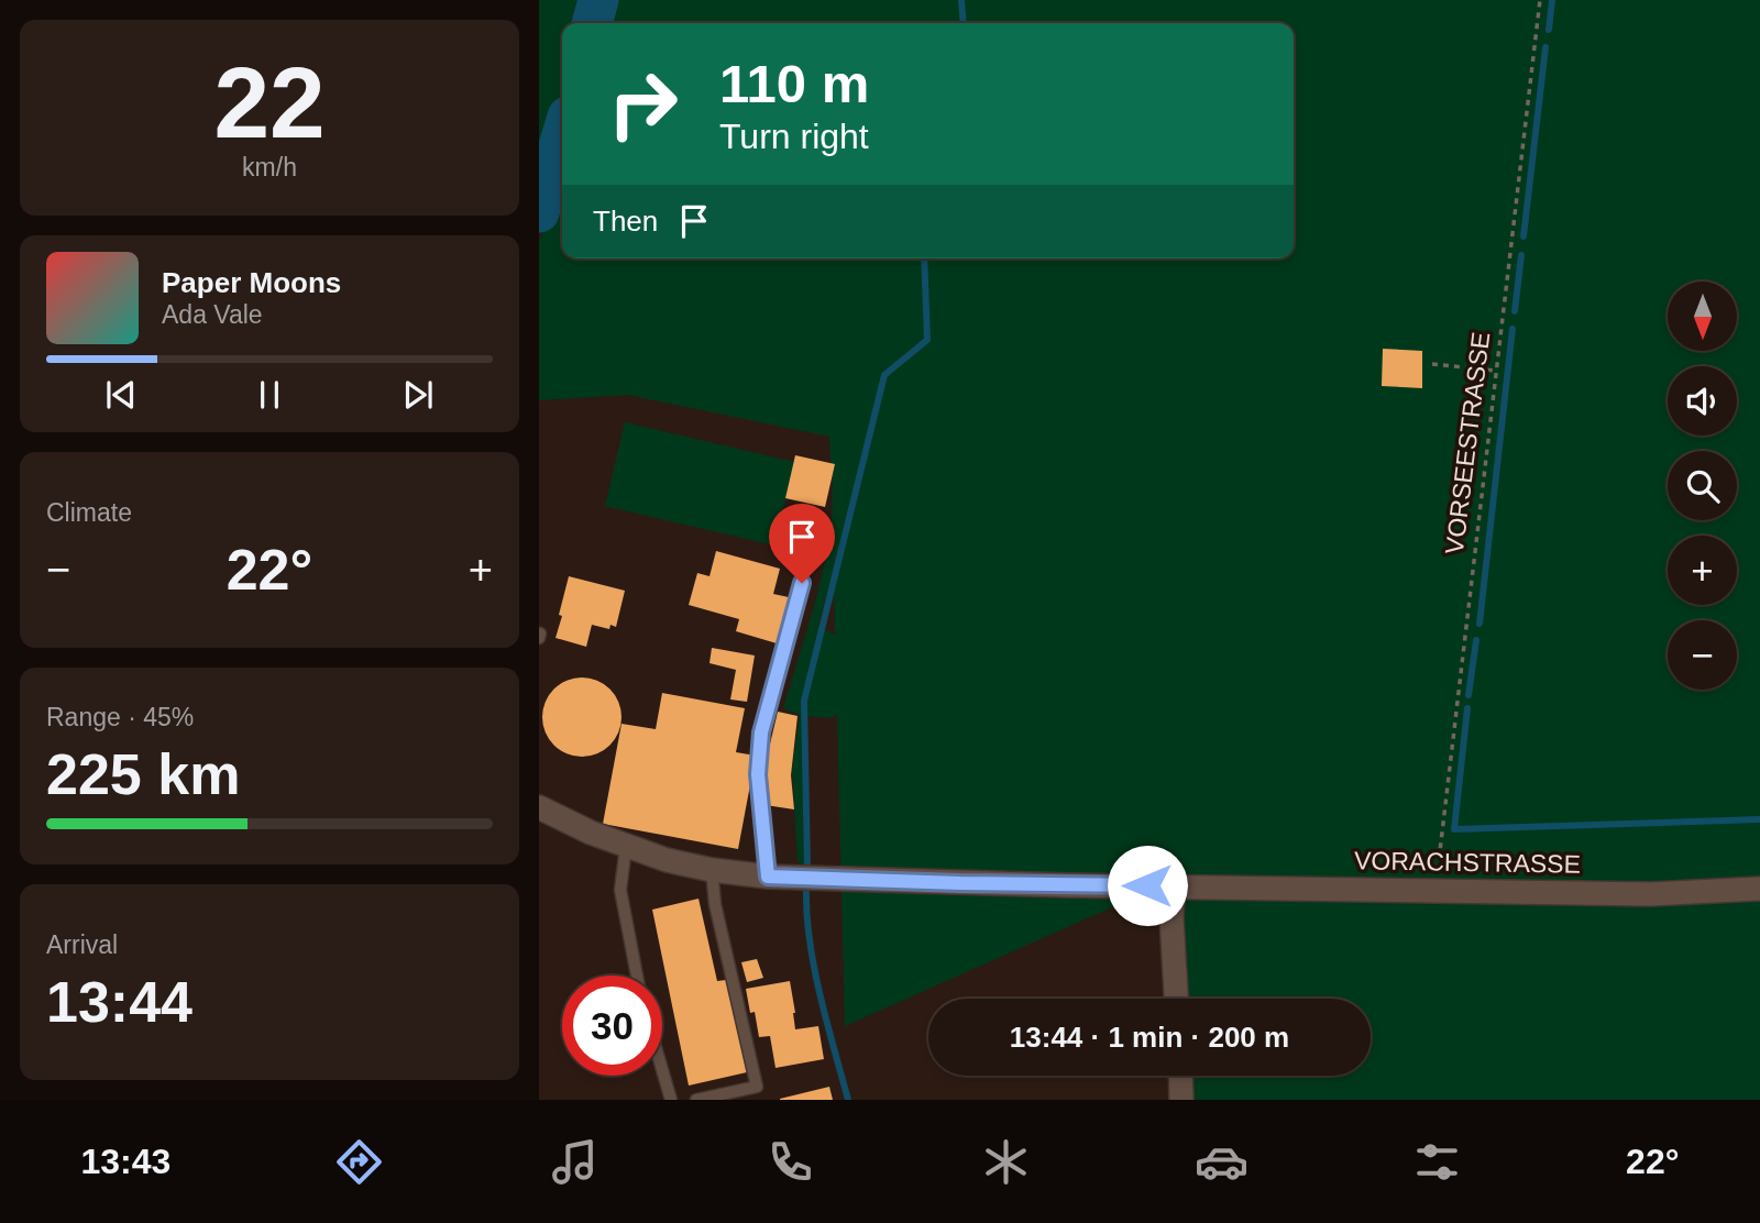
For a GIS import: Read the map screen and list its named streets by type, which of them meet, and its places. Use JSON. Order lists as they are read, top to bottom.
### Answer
{
  "streets": {
    "street": ["VORACHSTRASSE"],
    "path": ["VORSEESTRASSE"]
  },
  "crossings": [
    ["VORSEESTRASSE", "VORACHSTRASSE"]
  ],
  "north": "bottom",
  "page": {
    "tile": [
      ["22", "km/h"],
      "Climate",
      ["Range · 45%", "225 km"],
      ["Arrival", "13:44"]
    ],
    "turn": ["110 m", "Turn right"],
    "then": "Then",
    "song": ["Paper Moons", "Ada Vale"],
    "map_buttons": ["+", "−"],
    "heat": ["−", "22°", "+"],
    "limit": "30",
    "trip": "13:44 · 1 min · 200 m",
    "tabs": ["13:43", "22°"]
  }
}
